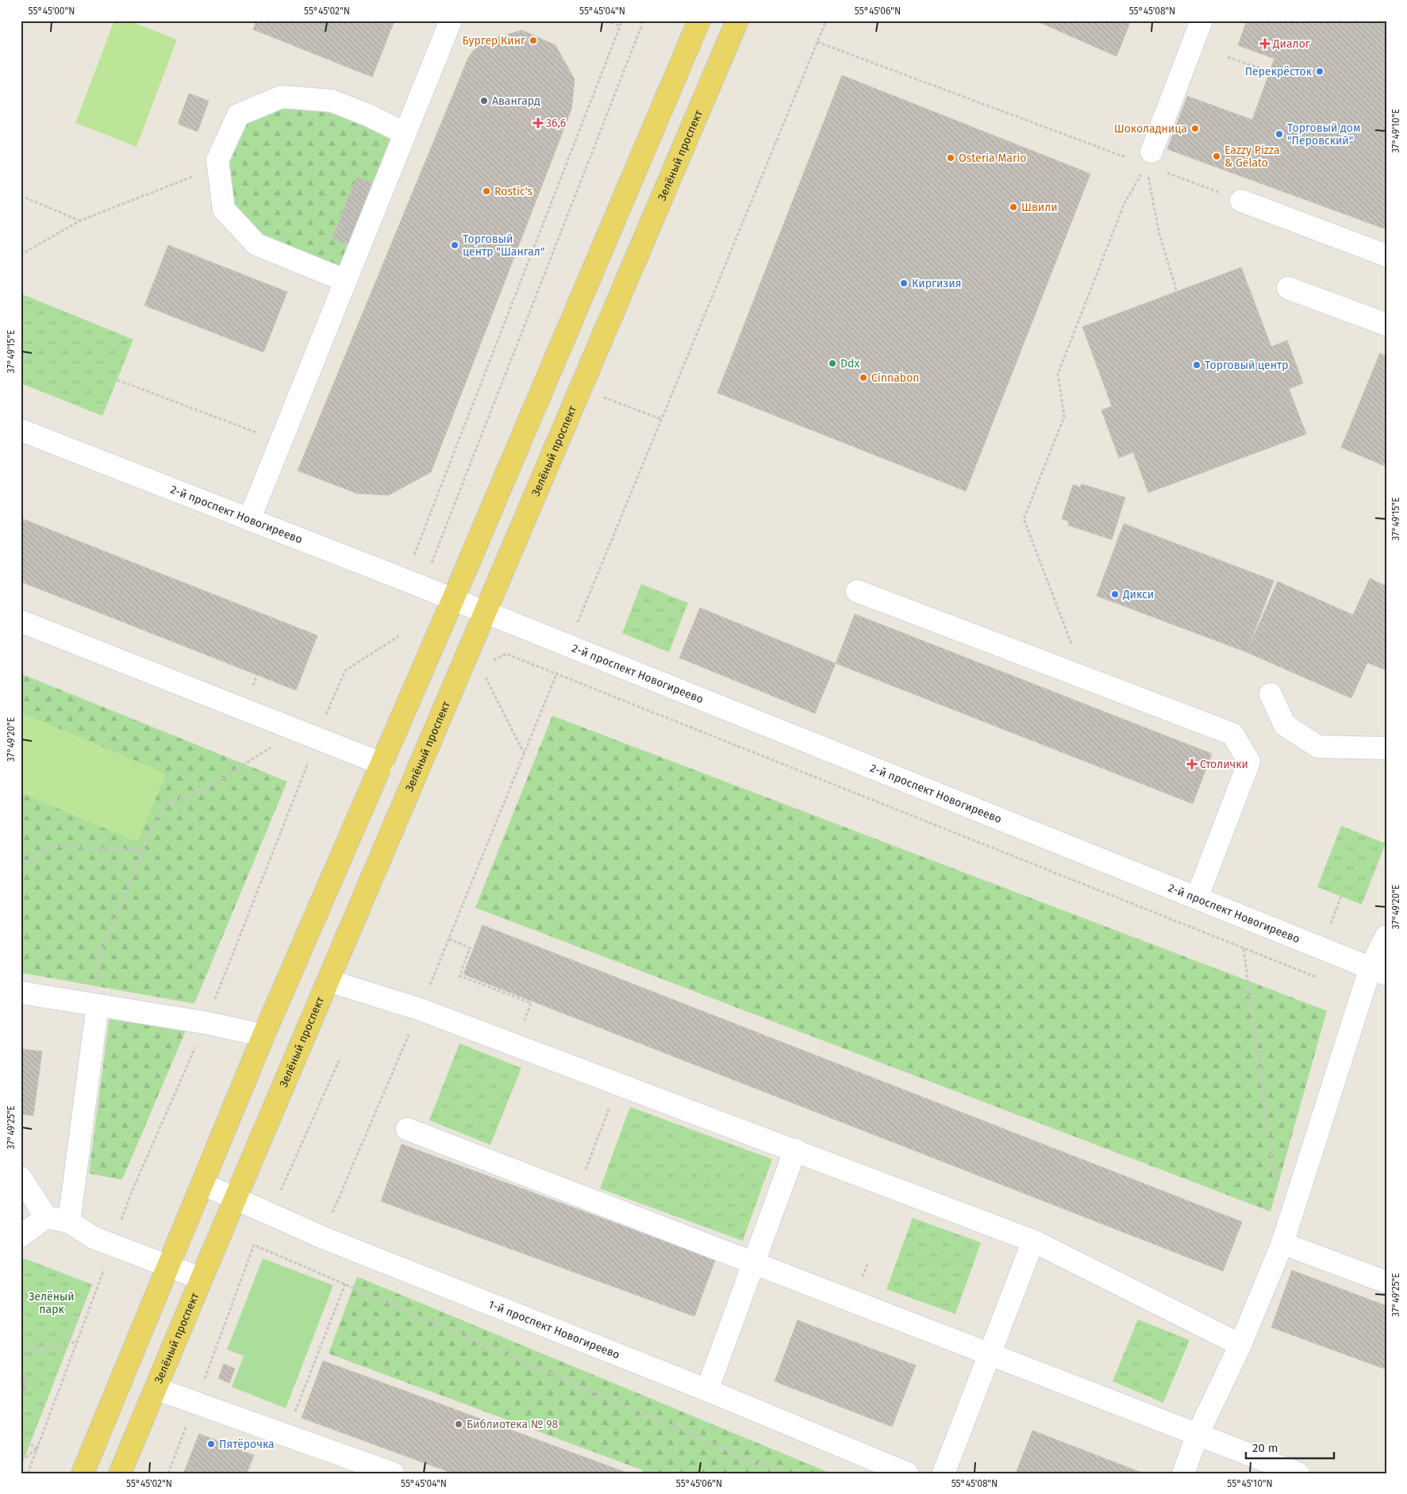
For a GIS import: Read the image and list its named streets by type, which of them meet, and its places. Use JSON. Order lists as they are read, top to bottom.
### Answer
{
  "streets": {
    "main road": ["Зелёный проспект"],
    "street": ["2-й проспект Новогиреево", "1-й проспект Новогиреево"]
  },
  "crossings": [
    ["Зелёный проспект", "2-й проспект Новогиреево"],
    ["Зелёный проспект", "1-й проспект Новогиреево"]
  ],
  "parks": ["Зелёный парк"],
  "places": {
    "other": [
      "Бургер Кинг",
      "Перекрёсток",
      "Авангард",
      "Шоколадница",
      "Торговый дом \"Перовский\"",
      "Eazzy Pizza & Gelato",
      "Osteria Mario",
      "Rostic's",
      "Швили",
      "Торговый центр \"Шангал\"",
      "Киргизия",
      "Ddx",
      "Торговый центр",
      "Cinnabon",
      "Дикси",
      "Библиотека № 98",
      "Пятёрочка"
    ],
    "health": ["Диалог", "36,6", "Столички"]
  },
  "scale_bar": "20 m",
  "coordinates": [
    "55°45'00\"N",
    "55°45'02\"N",
    "55°45'04\"N",
    "55°45'06\"N",
    "55°45'08\"N",
    "37°49'10\"E",
    "37°49'15\"E",
    "37°49'20\"E",
    "37°49'25\"E",
    "55°45'10\"N"
  ]
}
